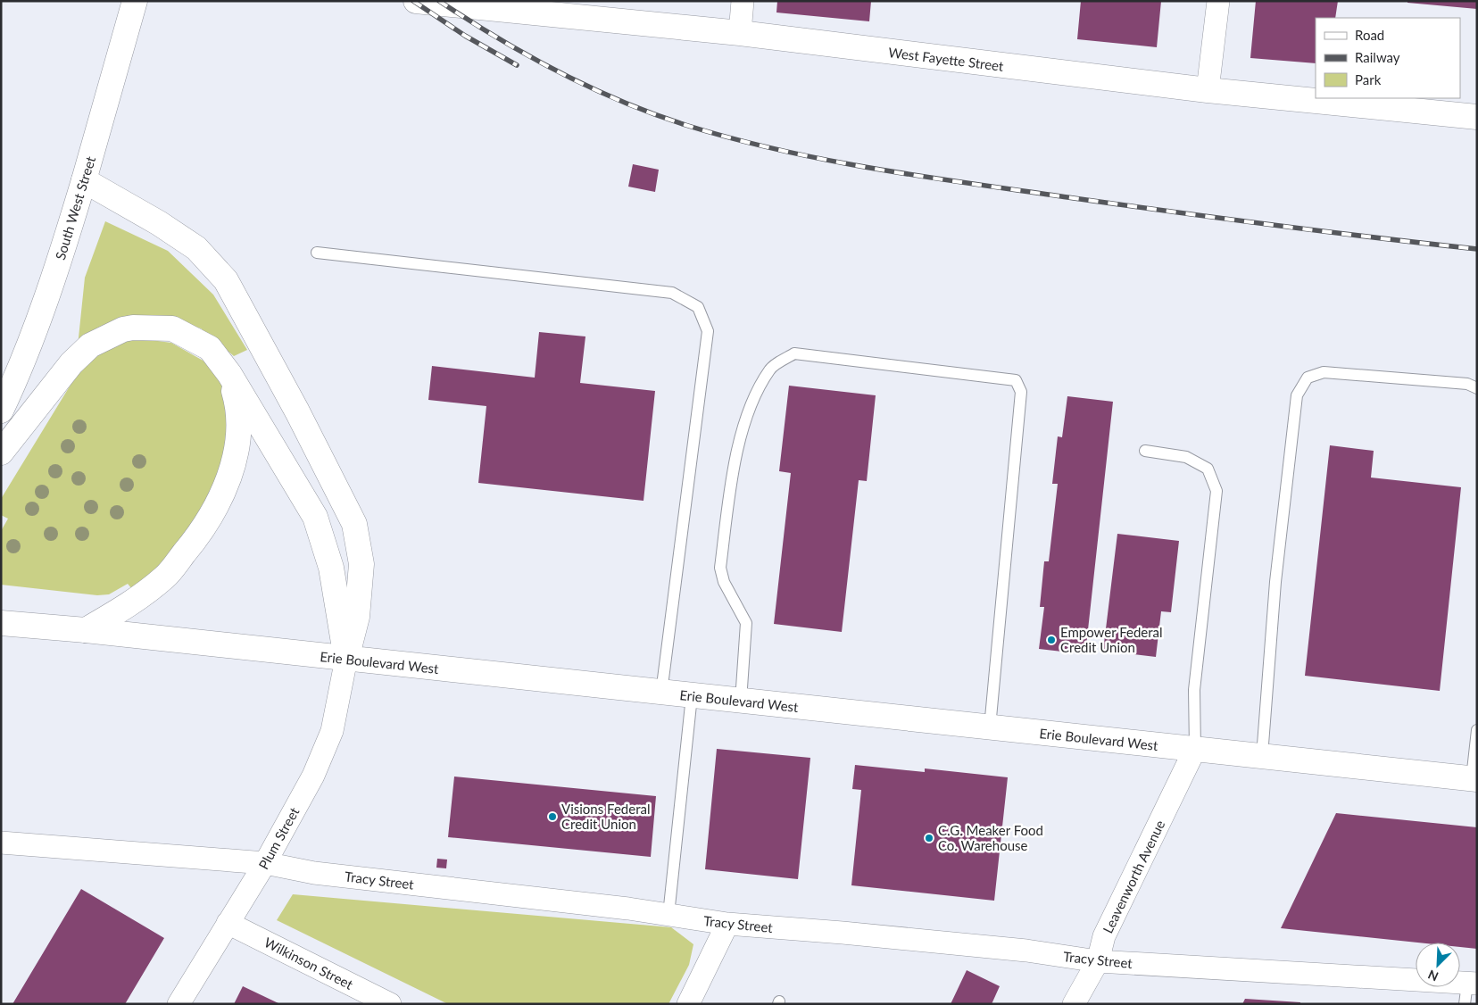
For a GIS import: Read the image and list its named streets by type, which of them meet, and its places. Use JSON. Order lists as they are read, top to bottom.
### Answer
{
  "streets": {
    "main road": ["West Fayette Street", "South West Street", "Erie Boulevard West"],
    "street": [
      "Plum Street",
      "Leavenworth Avenue",
      "Tracy Street",
      "Wilkinson Street"
    ]
  },
  "crossings": [
    ["Erie Boulevard West", "Plum Street"],
    ["Erie Boulevard West", "Leavenworth Avenue"],
    ["Plum Street", "Tracy Street"],
    ["Plum Street", "Wilkinson Street"],
    ["Leavenworth Avenue", "Tracy Street"]
  ],
  "places": ["Empower Federal Credit Union", "Visions Federal Credit Union", "C.G. Meaker Food Co. Warehouse"],
  "legend": ["Road", "Railway", "Park"],
  "north": "bottom left"
}
